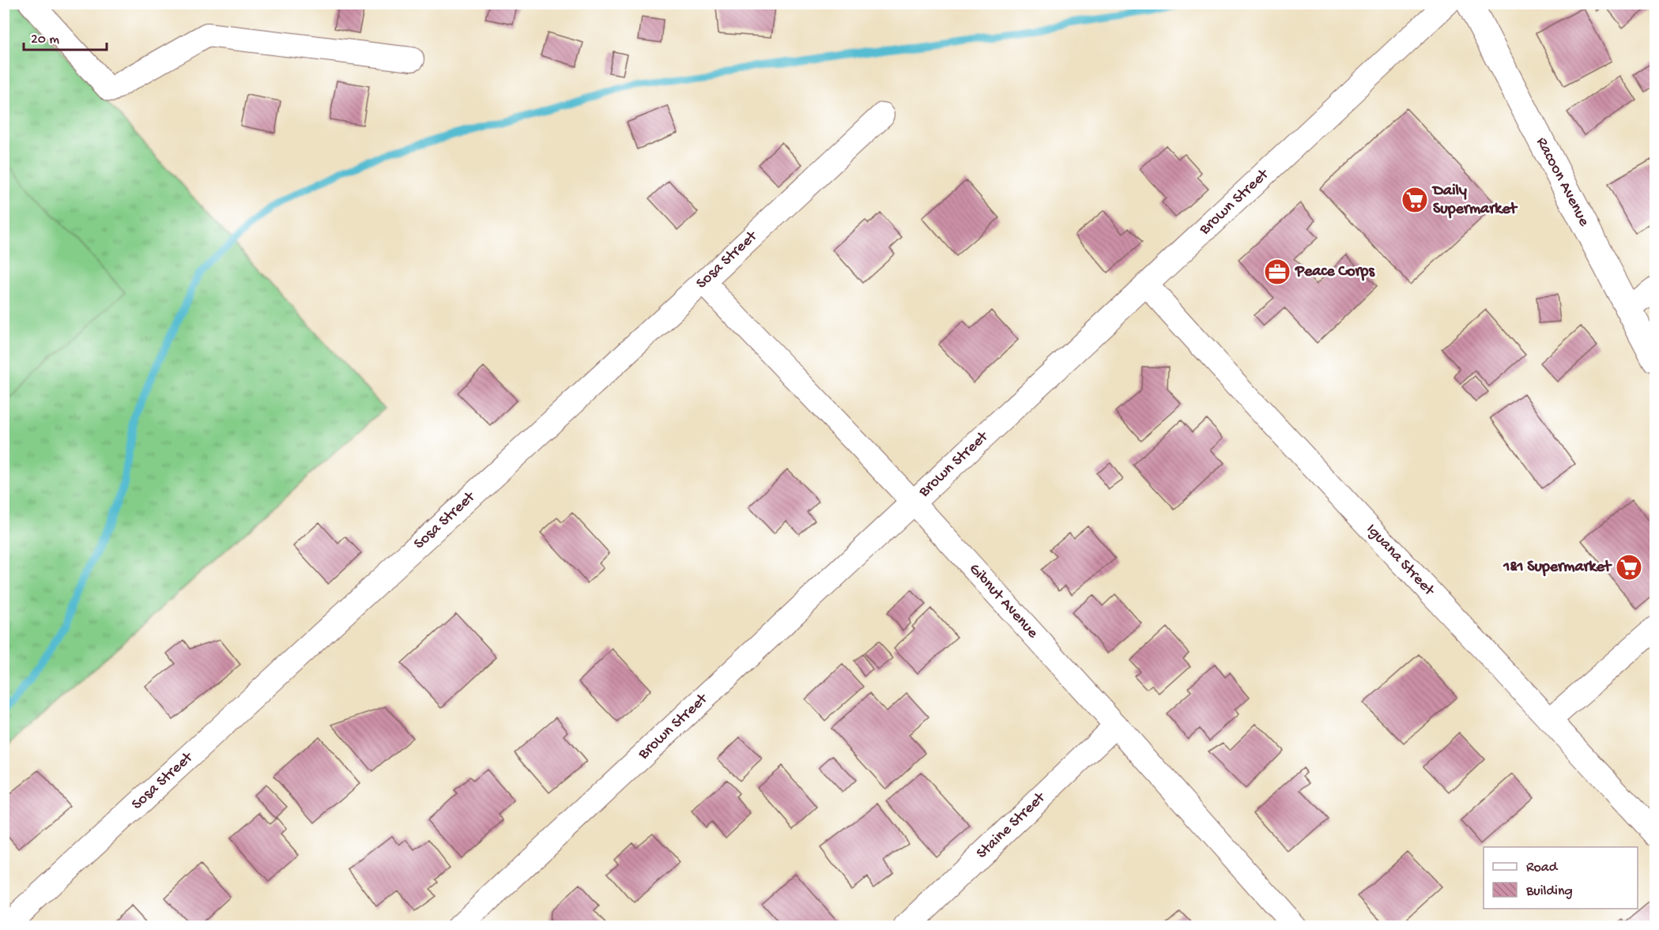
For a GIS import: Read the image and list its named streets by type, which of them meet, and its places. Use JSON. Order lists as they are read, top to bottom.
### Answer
{
  "streets": {
    "street": [
      "Racoon Avenue",
      "Brown Street",
      "Sosa Street",
      "Iguana Street",
      "Gibnut Avenue",
      "Staine Street"
    ]
  },
  "crossings": [
    ["Brown Street", "Iguana Street"],
    ["Brown Street", "Gibnut Avenue"],
    ["Sosa Street", "Gibnut Avenue"],
    ["Gibnut Avenue", "Staine Street"]
  ],
  "places": {
    "supermarket": ["Daily Supermarket", "1&1 Supermarket"],
    "office": ["Peace Corps"]
  },
  "legend": ["Road", "Building"],
  "scale_bar": "20 m"
}
